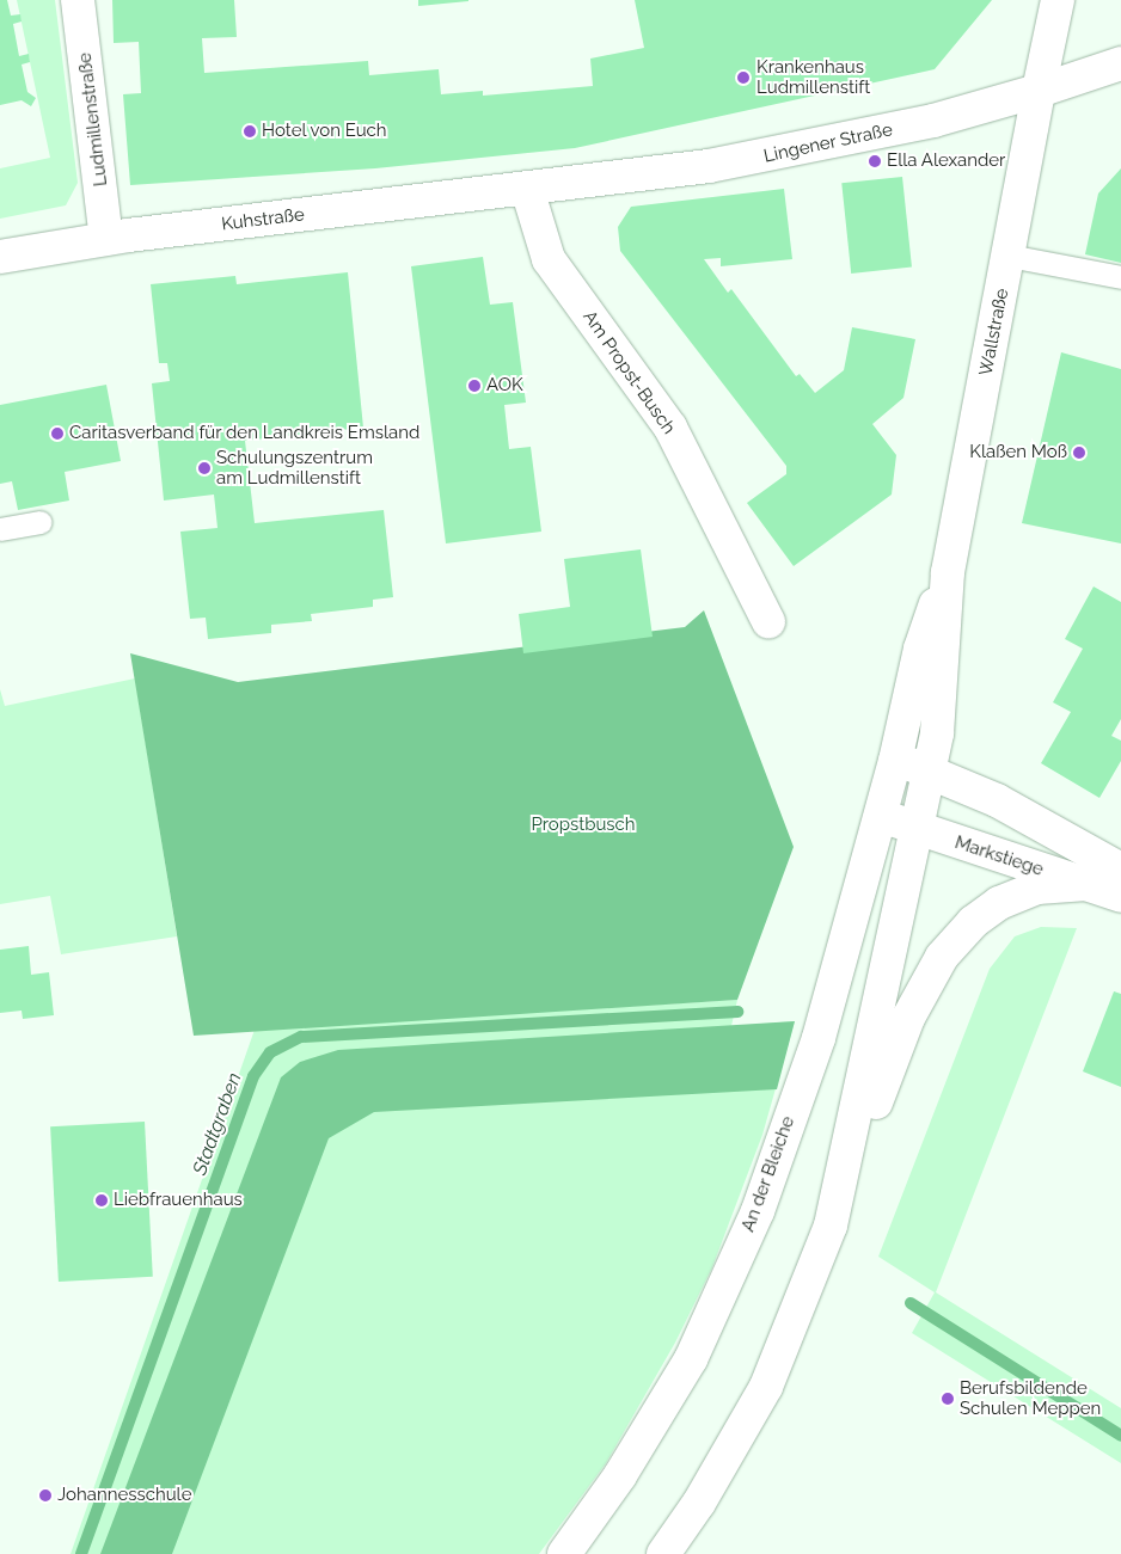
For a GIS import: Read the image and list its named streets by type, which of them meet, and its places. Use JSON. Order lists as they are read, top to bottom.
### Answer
{
  "streets": {
    "street": [
      "Ludmillenstraße",
      "Lingener Straße",
      "Kuhstraße",
      "Wallstraße",
      "Am Propst-Busch",
      "Markstiege",
      "An der Bleiche"
    ]
  },
  "crossings": [
    ["Ludmillenstraße", "Kuhstraße"],
    ["Lingener Straße", "Kuhstraße"],
    ["Lingener Straße", "Wallstraße"],
    ["Lingener Straße", "Am Propst-Busch"],
    ["Kuhstraße", "Am Propst-Busch"],
    ["Wallstraße", "An der Bleiche"],
    ["Markstiege", "An der Bleiche"]
  ],
  "water": ["Stadtgraben"],
  "parks": ["Propstbusch"],
  "places": [
    "Krankenhaus Ludmillenstift",
    "Hotel von Euch",
    "Ella Alexander",
    "AOK",
    "Caritasverband für den Landkreis Emsland",
    "Klaßen Moß",
    "Schulungszentrum am Ludmillenstift",
    "Liebfrauenhaus",
    "Berufsbildende Schulen Meppen",
    "Johannesschule"
  ]
}
